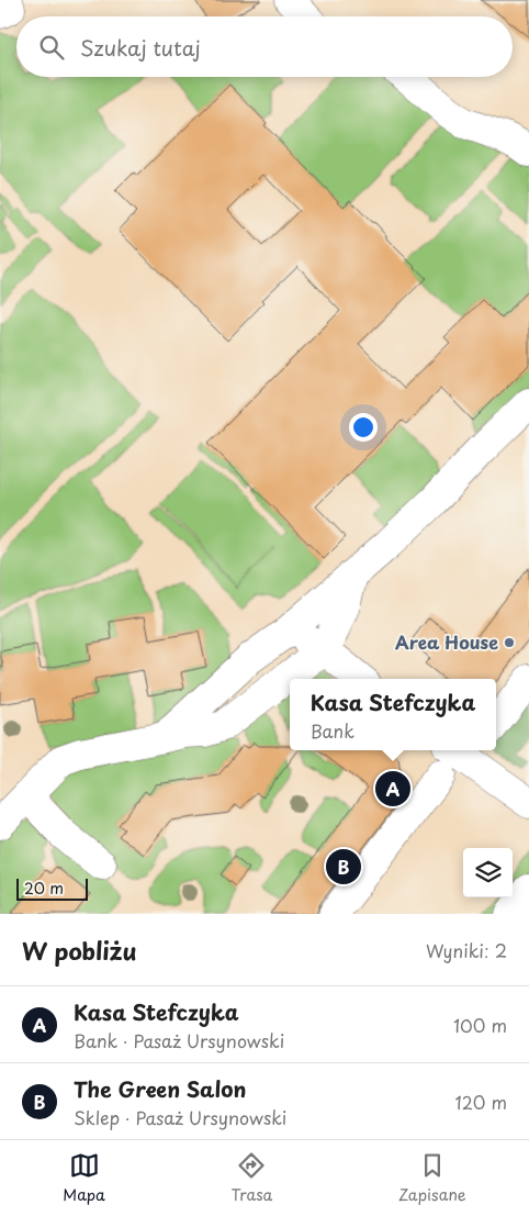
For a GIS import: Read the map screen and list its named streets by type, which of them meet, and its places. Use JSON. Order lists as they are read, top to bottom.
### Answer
{
  "places": ["Area House"],
  "scale_bar": "20 m",
  "page": {
    "search": "Szukaj tutaj",
    "popup": ["Kasa Stefczyka", "Bank"],
    "pins": ["A", "B"],
    "scale": "20 m",
    "heading": ["W pobliżu", "Wyniki: 2"],
    "list": [
      {
        "mark": "A",
        "name": "Kasa Stefczyka",
        "note": "Bank · Pasaż Ursynowski",
        "value": "100 m"
      },
      {
        "mark": "B",
        "name": "The Green Salon",
        "note": "Sklep · Pasaż Ursynowski",
        "value": "120 m"
      }
    ],
    "nav": ["Mapa", "Trasa", "Zapisane"]
  }
}
